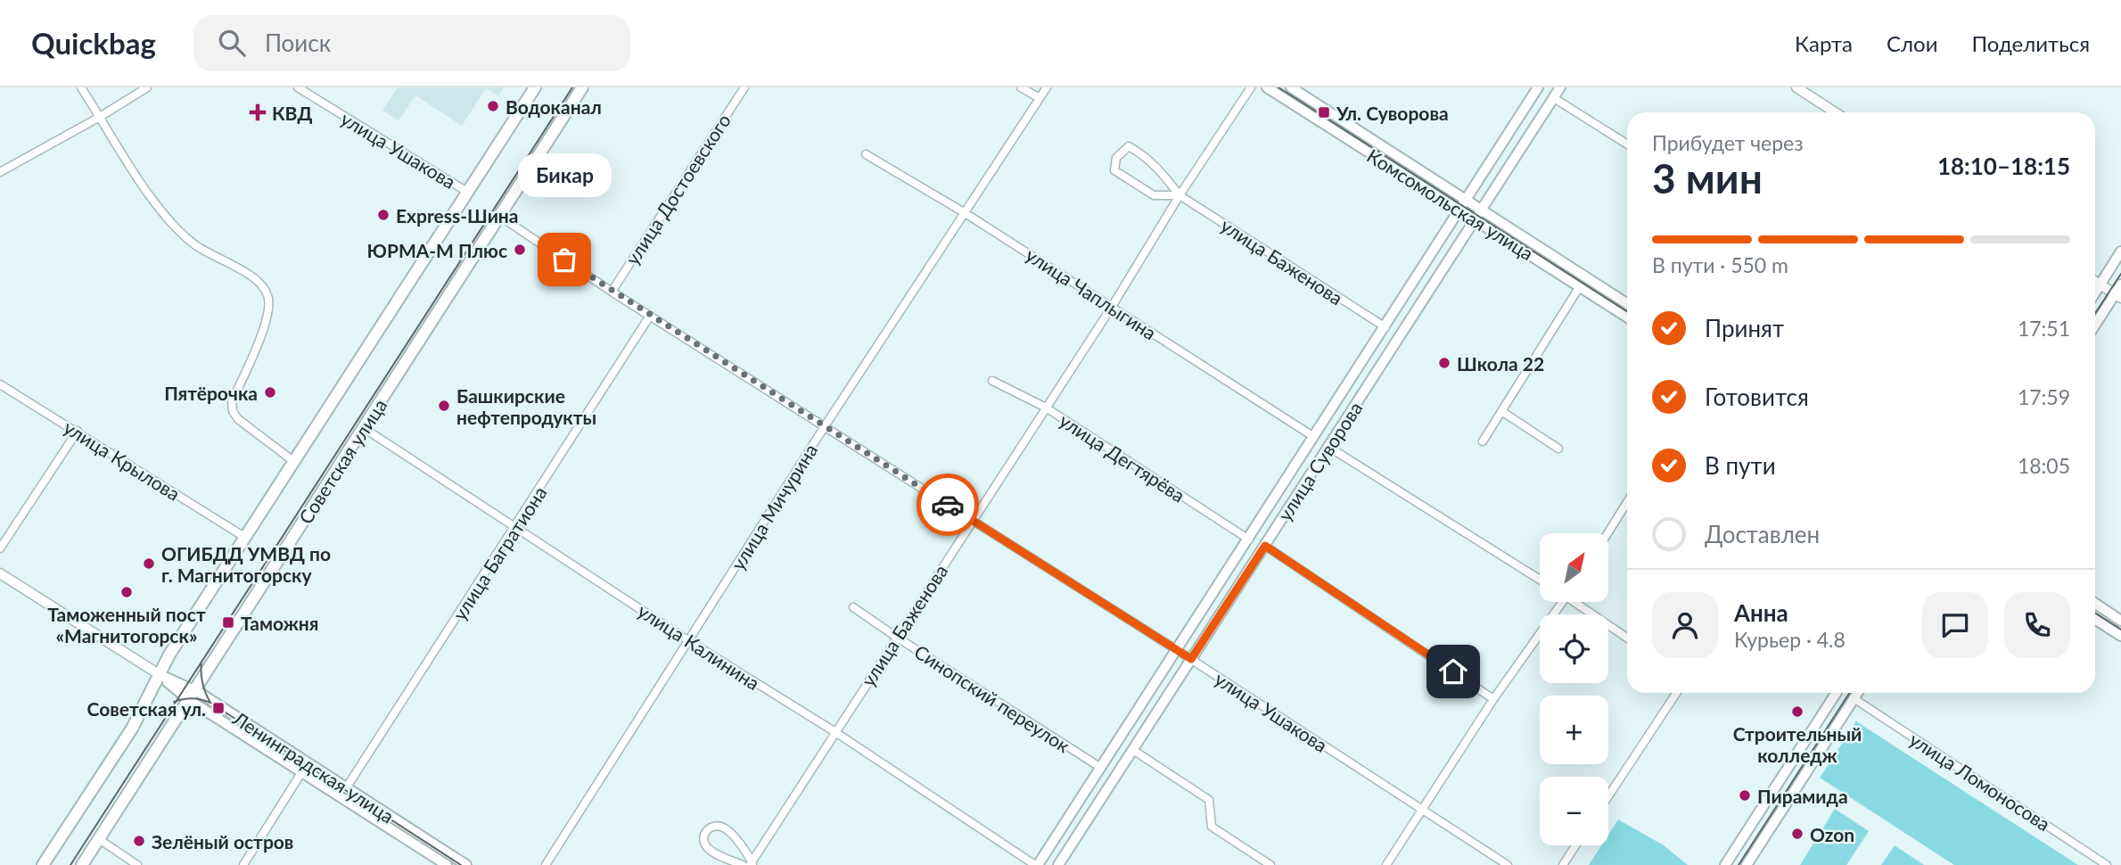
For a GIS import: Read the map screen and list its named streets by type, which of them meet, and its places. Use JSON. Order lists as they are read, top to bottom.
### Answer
{
  "streets": {
    "main road": [
      "Комсомольская улица",
      "Советская улица",
      "улица Суворова",
      "Ленинградская улица"
    ],
    "street": [
      "улица Ушакова",
      "улица Достоевского",
      "улица Баженова",
      "улица Чаплыгина",
      "улица Дегтярёва",
      "улица Крылова",
      "улица Мичурина",
      "улица Багратиона",
      "улица Калинина",
      "Синопский переулок",
      "улица Ломоносова"
    ]
  },
  "crossings": [
    ["улица Ушакова", "улица Достоевского"],
    ["улица Ушакова", "улица Баженова"],
    ["улица Ушакова", "Советская улица"],
    ["улица Ушакова", "улица Суворова"],
    ["улица Ушакова", "улица Мичурина"],
    ["улица Ушакова", "улица Багратиона"],
    ["Комсомольская улица", "улица Суворова"],
    ["улица Баженова", "улица Чаплыгина"],
    ["улица Баженова", "улица Дегтярёва"],
    ["улица Баженова", "улица Суворова"],
    ["улица Баженова", "улица Калинина"],
    ["улица Баженова", "Синопский переулок"],
    ["улица Чаплыгина", "улица Суворова"],
    ["улица Чаплыгина", "улица Мичурина"],
    ["улица Дегтярёва", "улица Суворова"],
    ["Советская улица", "улица Калинина"],
    ["Советская улица", "Ленинградская улица"],
    ["улица Суворова", "улица Калинина"],
    ["улица Суворова", "Синопский переулок"],
    ["улица Мичурина", "улица Калинина"],
    ["улица Багратиона", "улица Калинина"],
    ["улица Багратиона", "Ленинградская улица"]
  ],
  "places": {
    "other": [
      "Водоканал",
      "Express-Шина",
      "ЮРМА-М Плюс",
      "Бикар",
      "Школа 22",
      "Пятёрочка",
      "Башкирские нефтепродукты",
      "ОГИБДД УМВД по г. Магнитогорску",
      "Таможенный пост «Магнитогорск»",
      "Строительный колледж",
      "Пирамида",
      "Ozon",
      "Зелёный остров"
    ],
    "health": ["КВД"],
    "transit": ["Ул. Суворова", "Таможня", "Советская ул."]
  },
  "north": "top right",
  "page": {
    "header": "Quickbag",
    "search": "Поиск",
    "nav": ["Карта", "Слои", "Поделиться"],
    "heading": ["3 мин", "Прибудет через", "18:10–18:15"],
    "panel": ["Анна", "Курьер · 4.8"],
    "bubble": "Бикар",
    "bar": "В пути · 550 m",
    "list": [
      ["Принят", "17:51"],
      ["Готовится", "17:59"],
      ["В пути", "18:05"],
      "Доставлен"
    ],
    "map_buttons": ["+", "−"]
  }
}
